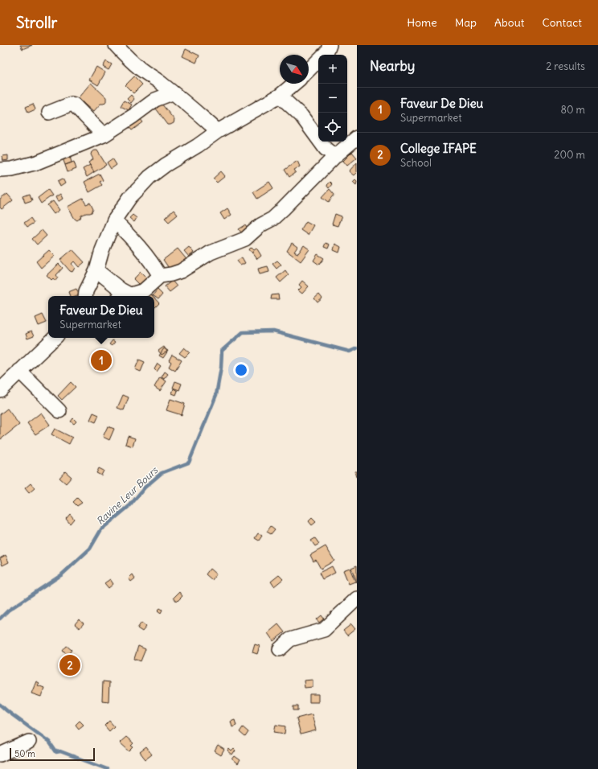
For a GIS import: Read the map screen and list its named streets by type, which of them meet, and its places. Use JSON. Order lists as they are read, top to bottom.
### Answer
{
  "water": ["Ravine Leur Bours"],
  "scale_bar": "50 m",
  "north": "bottom right",
  "page": {
    "header": "Strollr",
    "nav": [
      "Home",
      "Map",
      "About",
      "Contact"
    ],
    "heading": ["Nearby", "2 results"],
    "map_buttons": ["+", "−"],
    "list": [
      {
        "mark": "1",
        "name": "Faveur De Dieu",
        "note": "Supermarket",
        "value": "80 m"
      },
      {
        "mark": "2",
        "name": "College IFAPE",
        "note": "School",
        "value": "200 m"
      }
    ],
    "popup": ["Faveur De Dieu", "Supermarket"],
    "pins": ["1", "2"],
    "scale": "50 m"
  }
}
